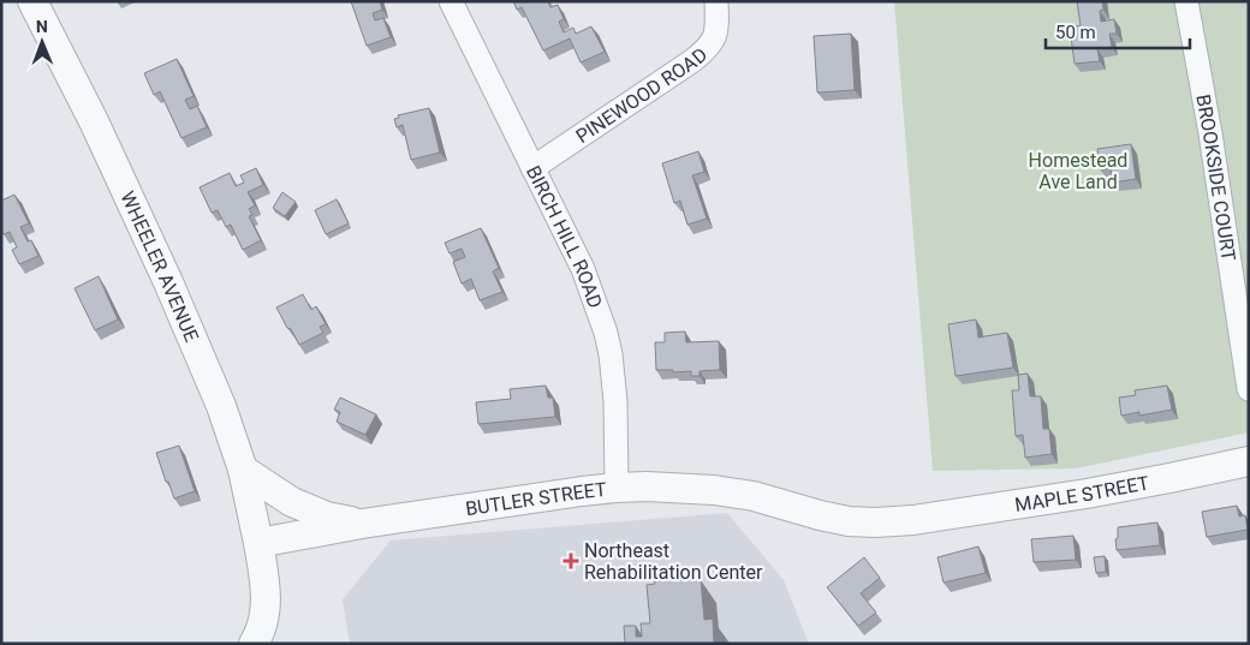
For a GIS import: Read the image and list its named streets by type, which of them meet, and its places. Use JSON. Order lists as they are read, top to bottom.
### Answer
{
  "streets": {
    "street": [
      "PINEWOOD ROAD",
      "BROOKSIDE COURT",
      "BIRCH HILL ROAD",
      "WHEELER AVENUE",
      "MAPLE STREET",
      "BUTLER STREET"
    ]
  },
  "crossings": [
    ["PINEWOOD ROAD", "BIRCH HILL ROAD"],
    ["BIRCH HILL ROAD", "BUTLER STREET"],
    ["WHEELER AVENUE", "BUTLER STREET"],
    ["MAPLE STREET", "BUTLER STREET"]
  ],
  "parks": ["Homestead Ave Land"],
  "places": {
    "health": ["Northeast Rehabilitation Center"]
  },
  "scale_bar": "50 m",
  "north": "top"
}
